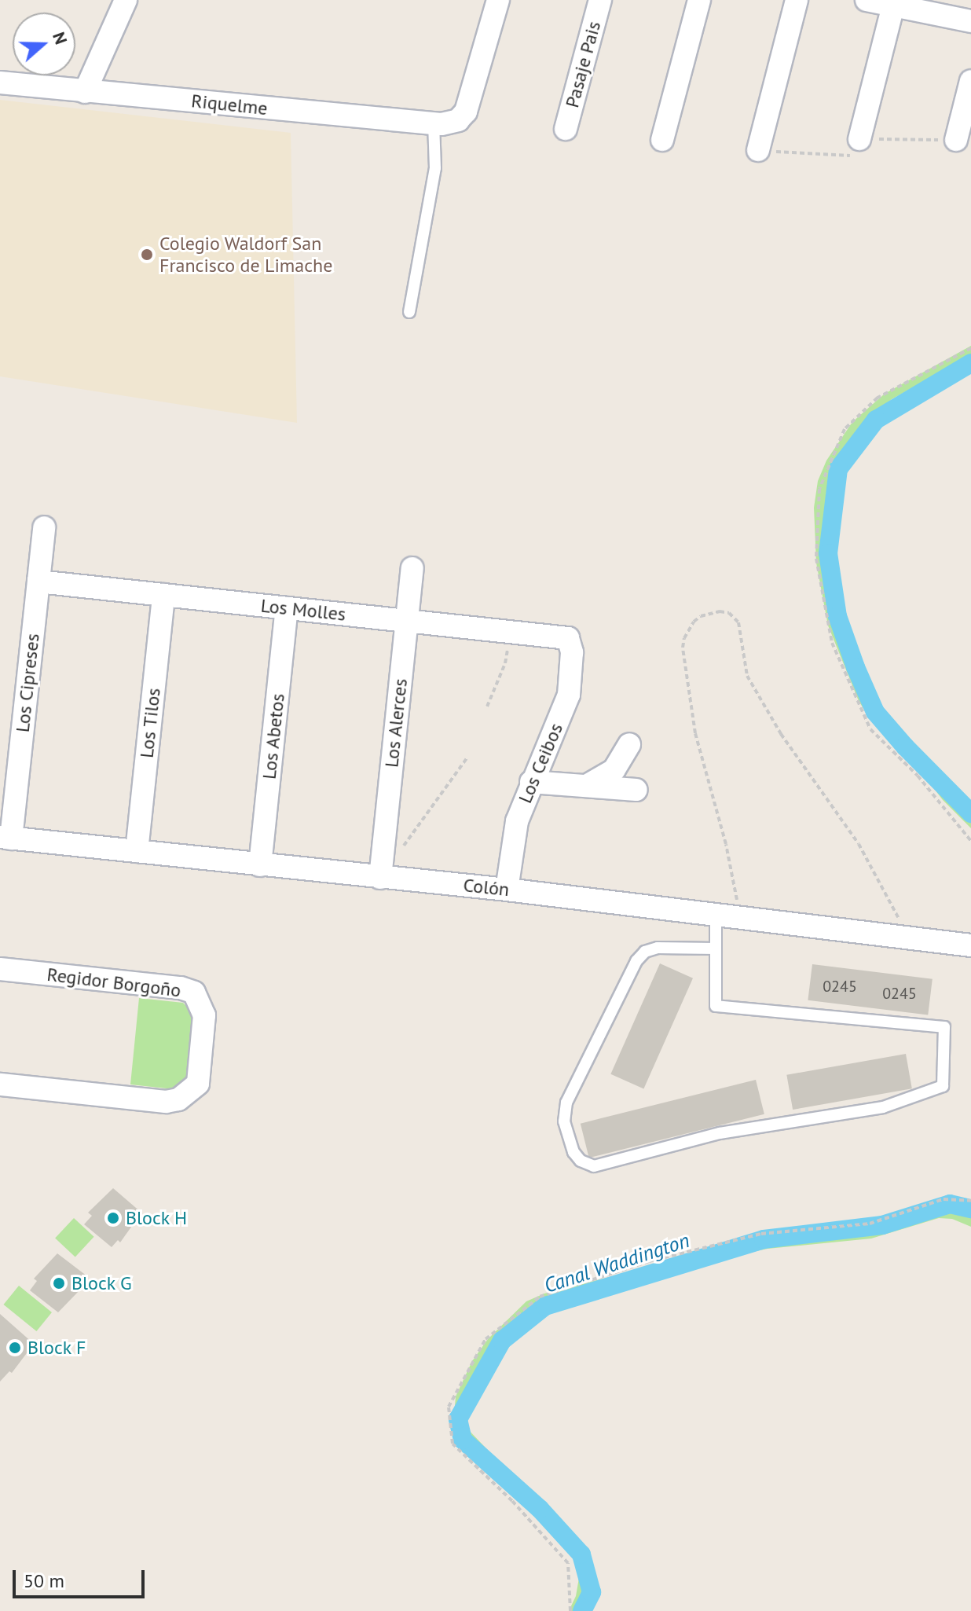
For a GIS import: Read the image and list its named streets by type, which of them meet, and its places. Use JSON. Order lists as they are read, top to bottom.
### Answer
{
  "streets": {
    "street": [
      "Pasaje Pais",
      "Riquelme",
      "Los Molles",
      "Los Cipreses",
      "Los Tilos",
      "Los Alerces",
      "Los Abetos",
      "Los Ceibos",
      "Colón",
      "Regidor Borgoño"
    ]
  },
  "crossings": [
    ["Los Molles", "Los Cipreses"],
    ["Los Molles", "Los Tilos"],
    ["Los Molles", "Los Alerces"],
    ["Los Molles", "Los Abetos"],
    ["Los Molles", "Los Ceibos"],
    ["Los Cipreses", "Colón"],
    ["Los Tilos", "Colón"],
    ["Los Alerces", "Colón"],
    ["Los Abetos", "Colón"],
    ["Los Ceibos", "Colón"]
  ],
  "water": ["Canal Waddington"],
  "places": [
    "Colegio Waldorf San Francisco de Limache",
    "Block H",
    "Block G",
    "Block F"
  ],
  "house_numbers": ["0245", "0245"],
  "scale_bar": "50 m",
  "north": "right"
}
